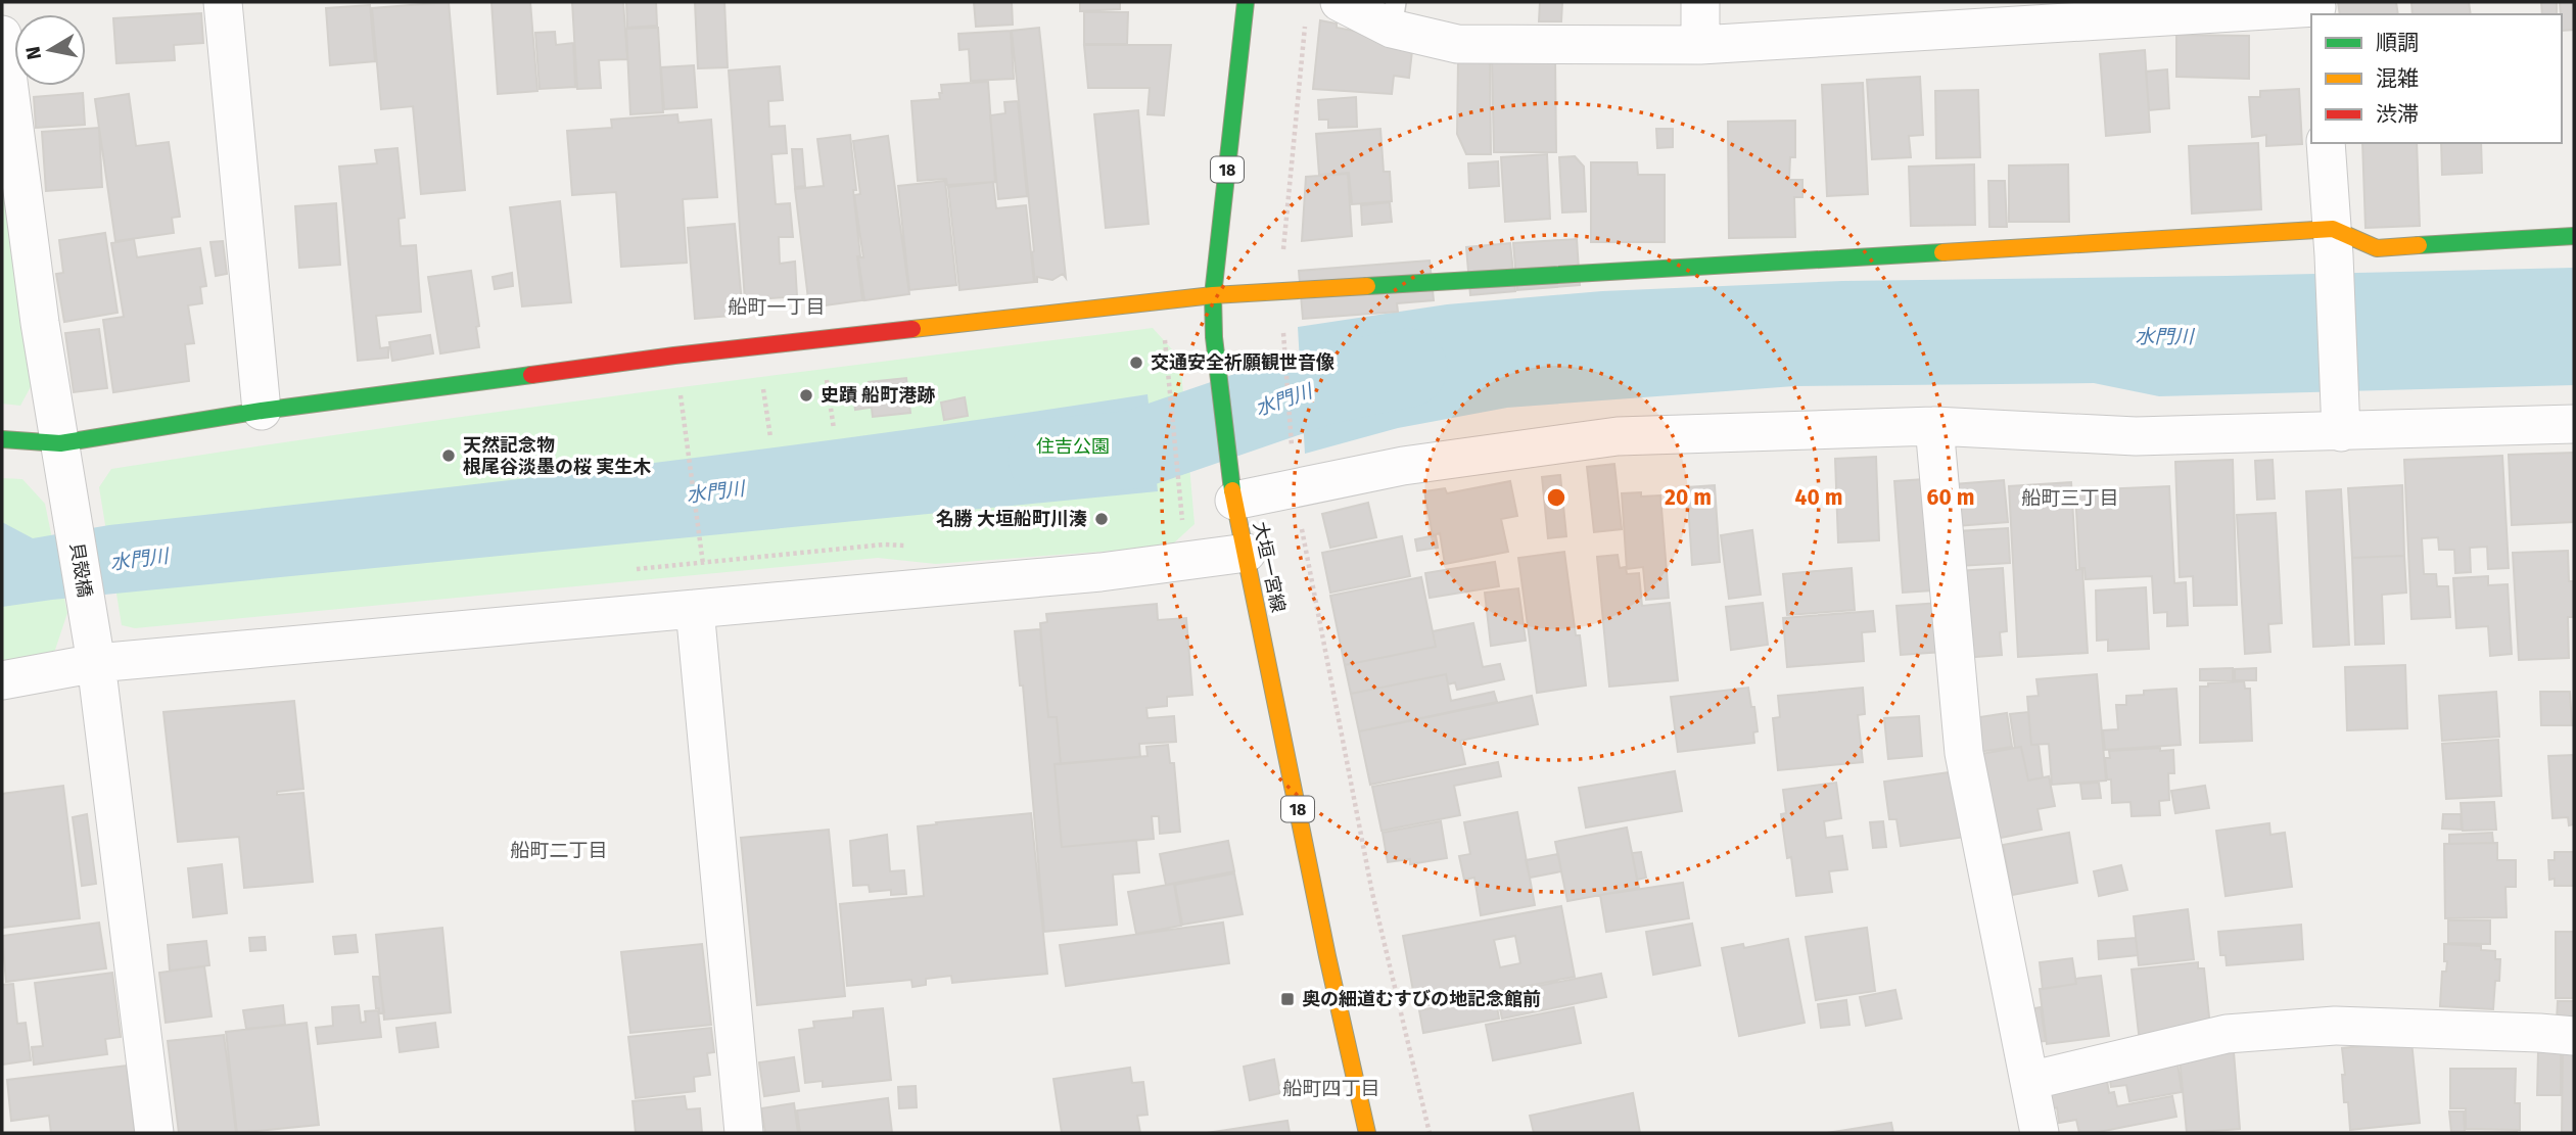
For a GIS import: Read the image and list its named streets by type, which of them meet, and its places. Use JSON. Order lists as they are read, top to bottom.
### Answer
{
  "streets": {
    "street": ["18", "大垣一宮線", "貝殻橋"]
  },
  "districts": [
    "船町一丁目",
    "船町三丁目",
    "船町二丁目",
    "船町四丁目"
  ],
  "water": ["水門川"],
  "parks": ["住吉公園"],
  "places": {
    "other": [
      "交通安全祈願観世音像",
      "史蹟 船町港跡",
      "天然記念物 根尾谷淡墨の桜 実生木",
      "名勝 大垣船町川湊"
    ],
    "transit": ["奥の細道むすびの地記念館前"]
  },
  "legend": ["順調", "混雑", "渋滞"],
  "north": "left",
  "rings": ["20 m", "40 m", "60 m"]
}
